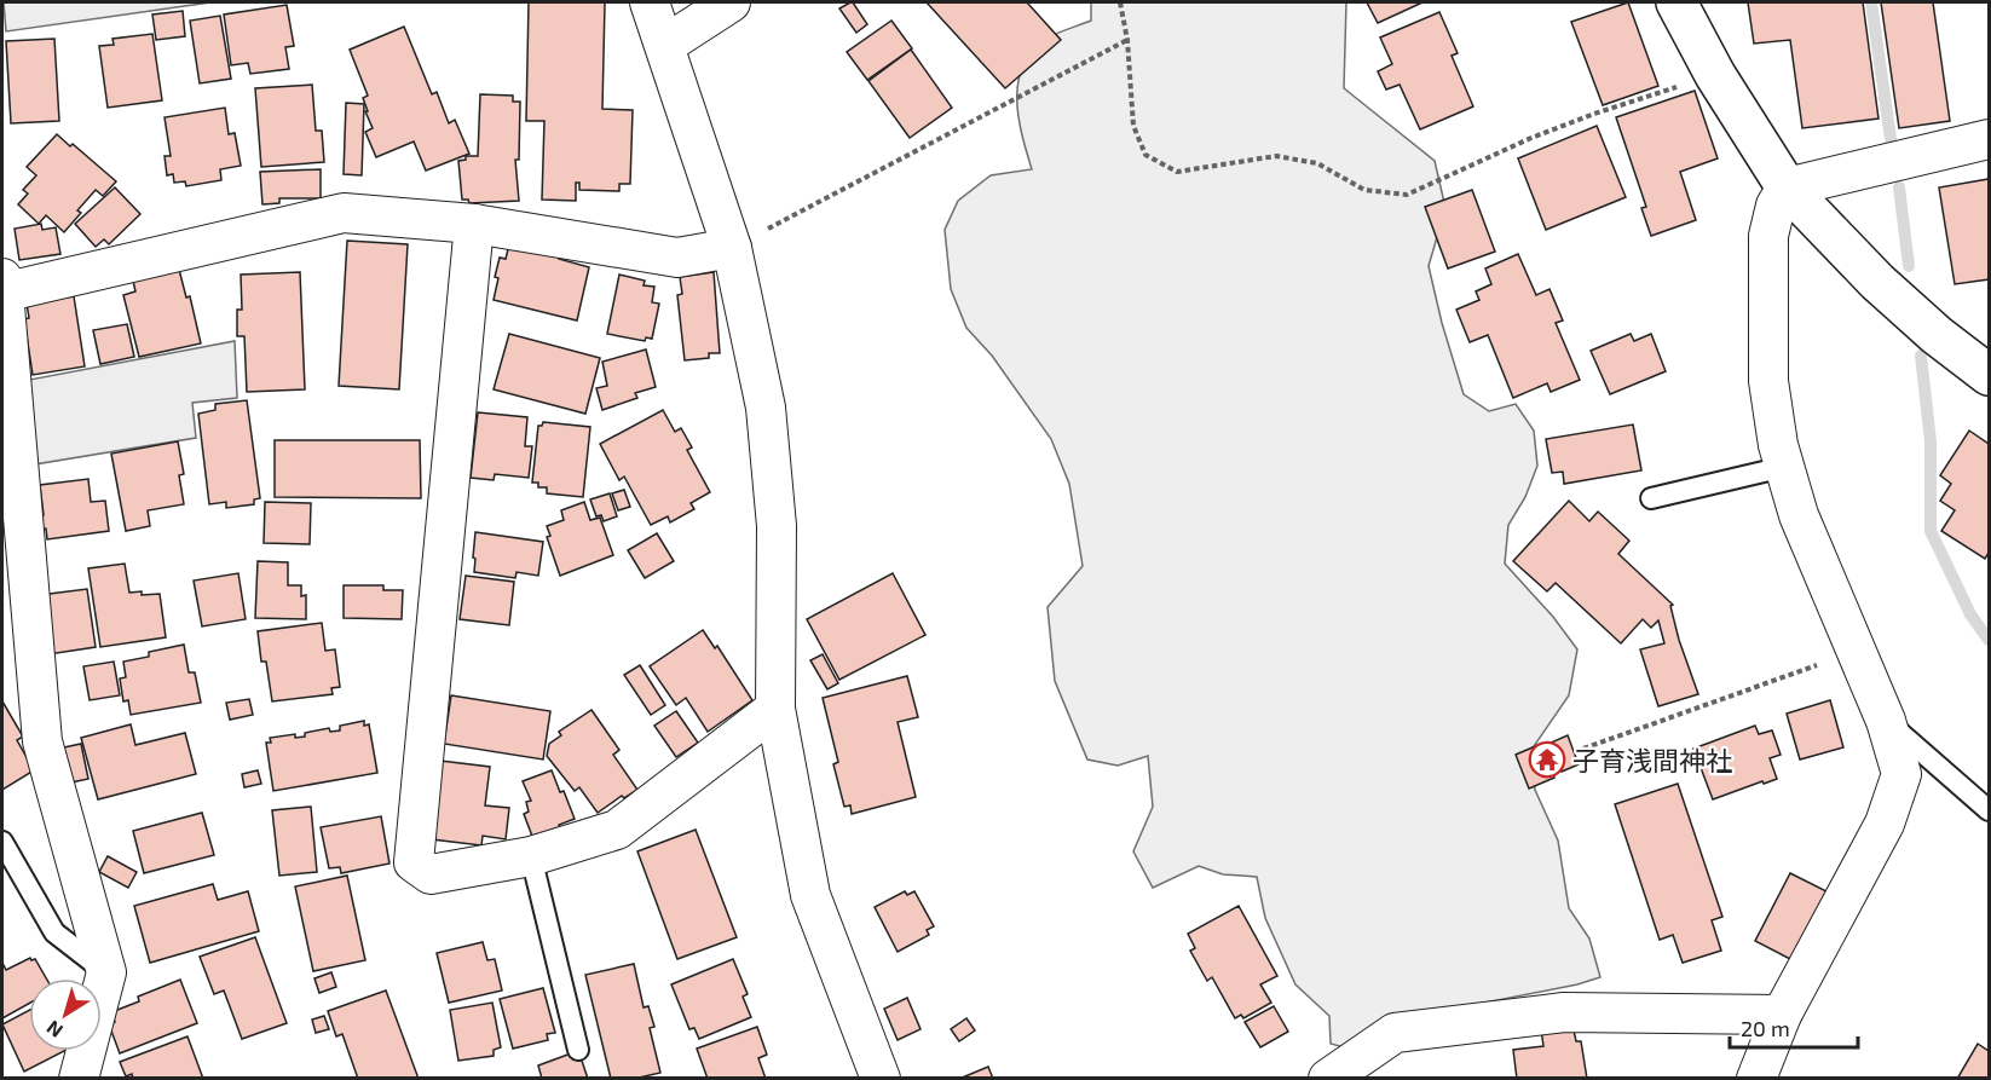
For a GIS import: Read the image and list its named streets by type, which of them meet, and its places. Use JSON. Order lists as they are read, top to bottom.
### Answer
{
  "places": {
    "temple": ["子育浅間神社"]
  },
  "scale_bar": "20 m",
  "north": "bottom left"
}
